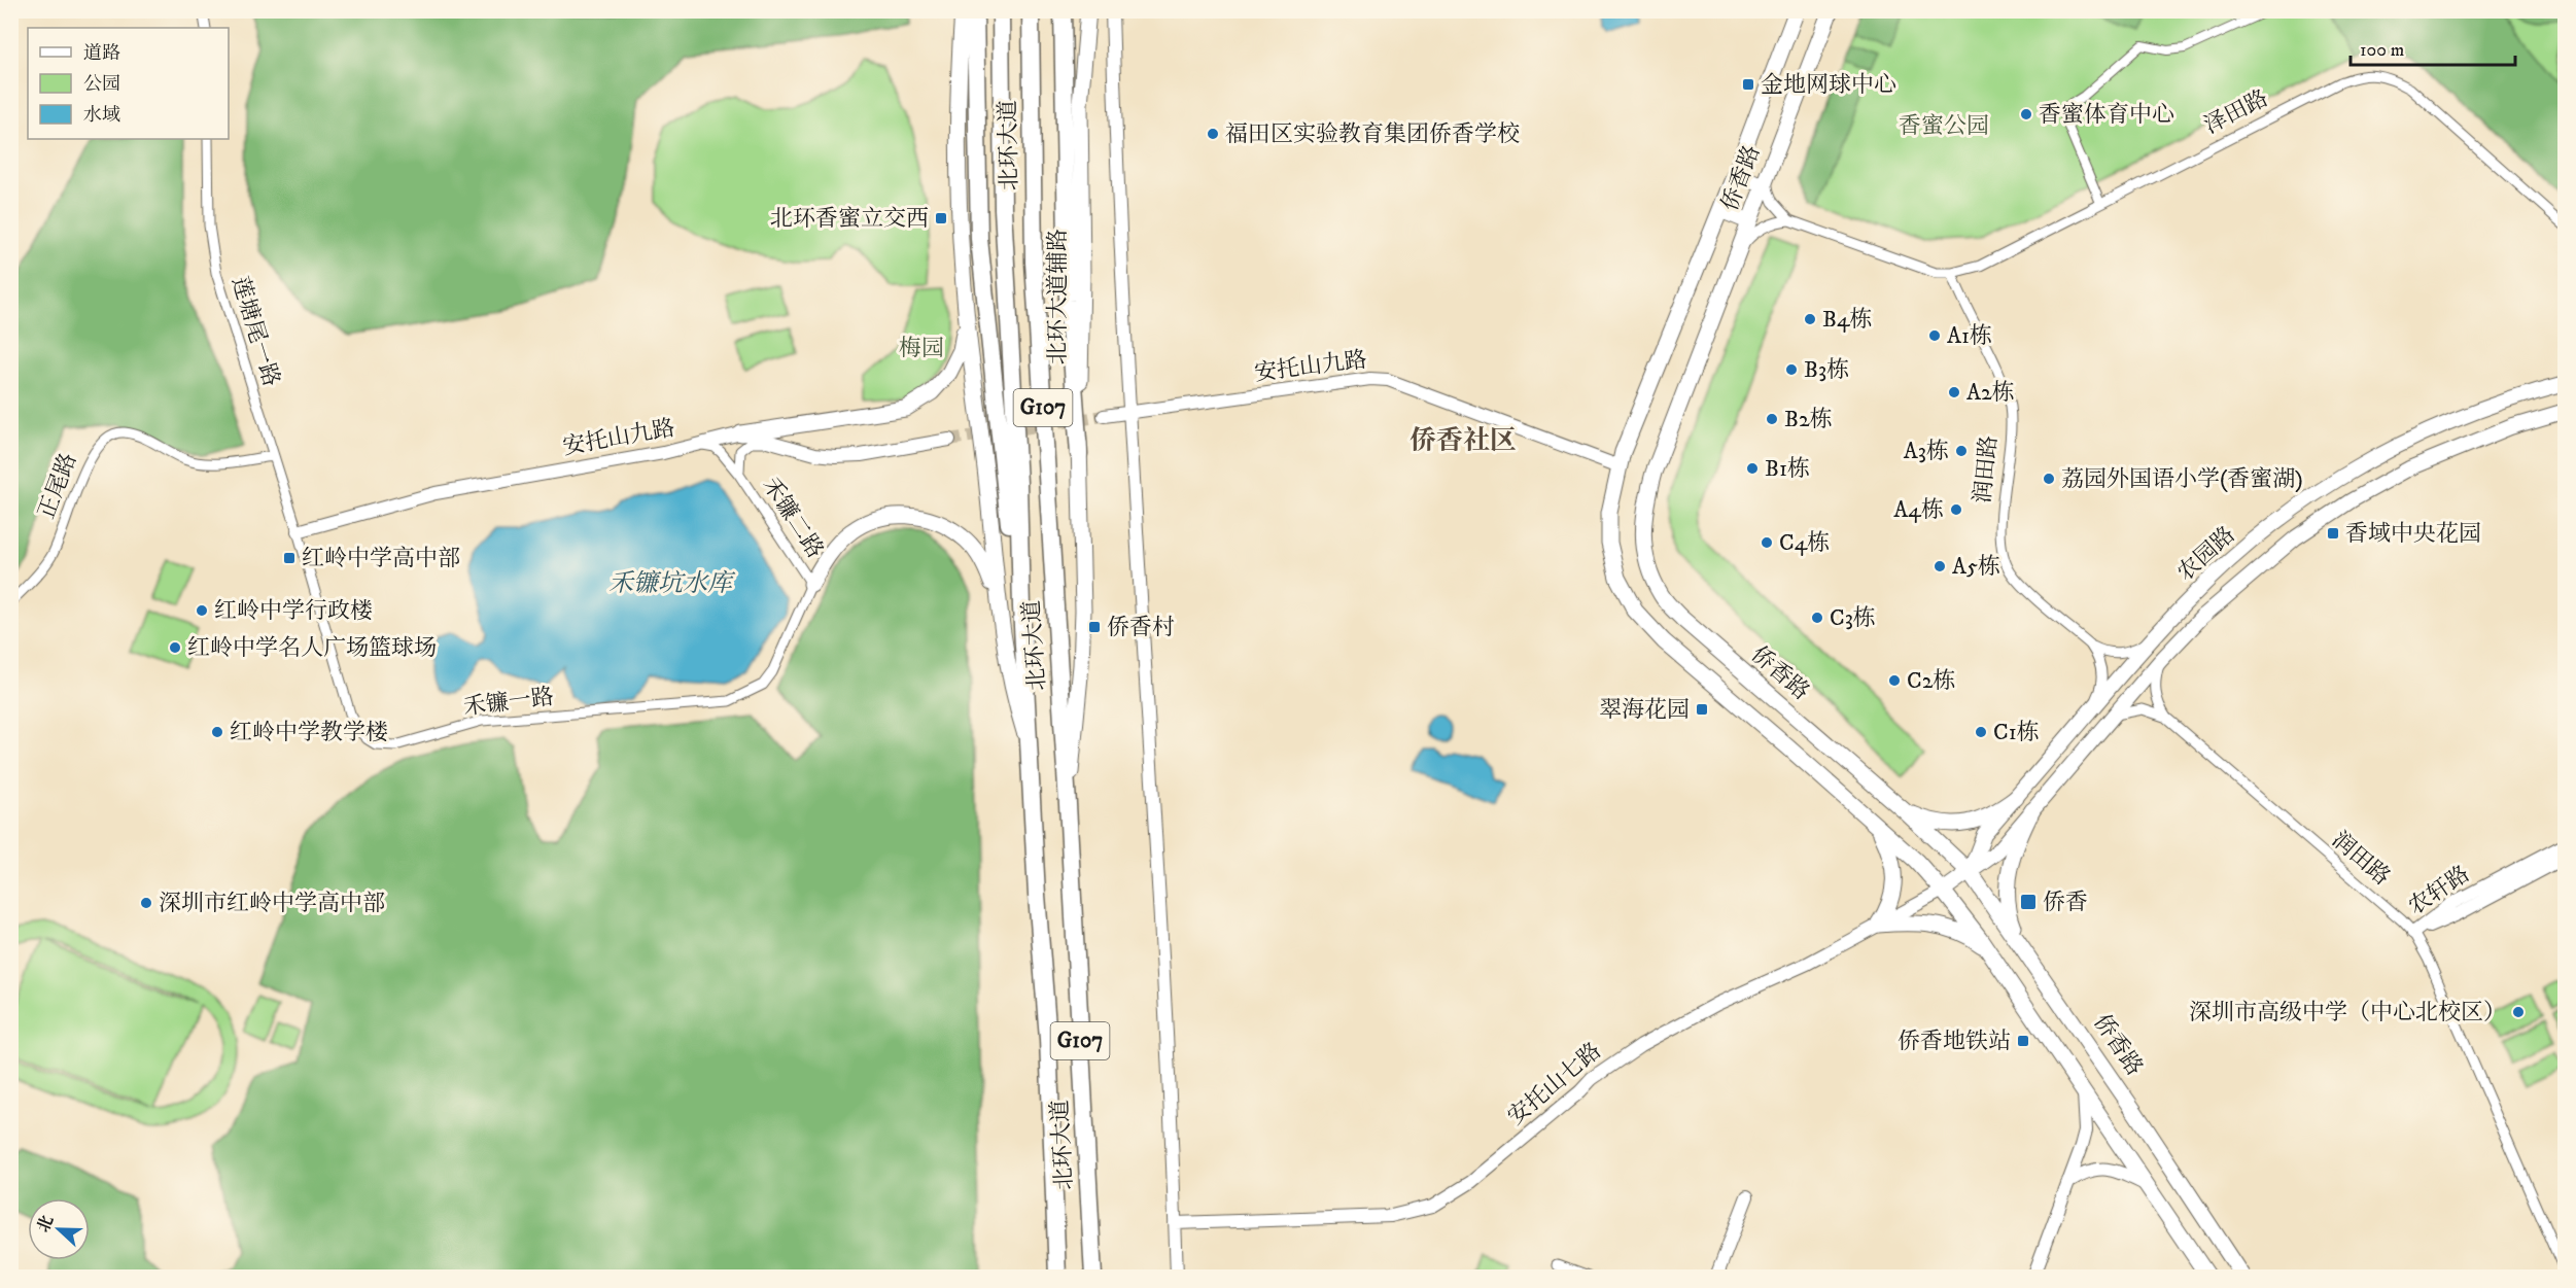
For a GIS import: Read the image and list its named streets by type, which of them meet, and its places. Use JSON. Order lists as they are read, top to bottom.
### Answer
{
  "streets": {
    "highway": ["北环大道", "G107"],
    "main road": ["侨香路", "北环大道辅路", "农园路"],
    "street": [
      "泽田路",
      "莲塘尾一路",
      "安托山九路",
      "润田路",
      "正尾路",
      "禾镰二路",
      "禾镰一路",
      "农轩路",
      "安托山七路"
    ]
  },
  "crossings": [
    ["泽田路", "润田路"],
    ["北环大道", "北环大道辅路"],
    ["侨香路", "安托山九路"],
    ["侨香路", "农园路"],
    ["侨香路", "安托山七路"],
    ["莲塘尾一路", "安托山九路"],
    ["莲塘尾一路", "正尾路"],
    ["莲塘尾一路", "禾镰一路"],
    ["安托山九路", "禾镰二路"],
    ["安托山九路", "禾镰一路"],
    ["润田路", "农园路"],
    ["润田路", "农轩路"],
    ["禾镰二路", "禾镰一路"],
    ["农园路", "安托山七路"]
  ],
  "districts": ["侨香社区"],
  "water": ["禾镰坑水库"],
  "parks": ["香蜜公园", "梅园"],
  "places": {
    "transit": [
      "金地网球中心",
      "北环香蜜立交西",
      "香域中央花园",
      "红岭中学高中部",
      "侨香村",
      "翠海花园",
      "侨香",
      "侨香地铁站"
    ],
    "other": [
      "香蜜体育中心",
      "福田区实验教育集团侨香学校",
      "B4栋",
      "A1栋",
      "B3栋",
      "A2栋",
      "B2栋",
      "A3栋",
      "B1栋",
      "荔园外国语小学(香蜜湖)",
      "A4栋",
      "C4栋",
      "A5栋",
      "红岭中学行政楼",
      "C3栋",
      "红岭中学名人广场篮球场",
      "C2栋",
      "红岭中学教学楼",
      "C1栋",
      "深圳市红岭中学高中部",
      "深圳市高级中学（中心北校区）"
    ]
  },
  "legend": ["道路", "公园", "水域"],
  "scale_bar": "100 m",
  "north": "left"
}
